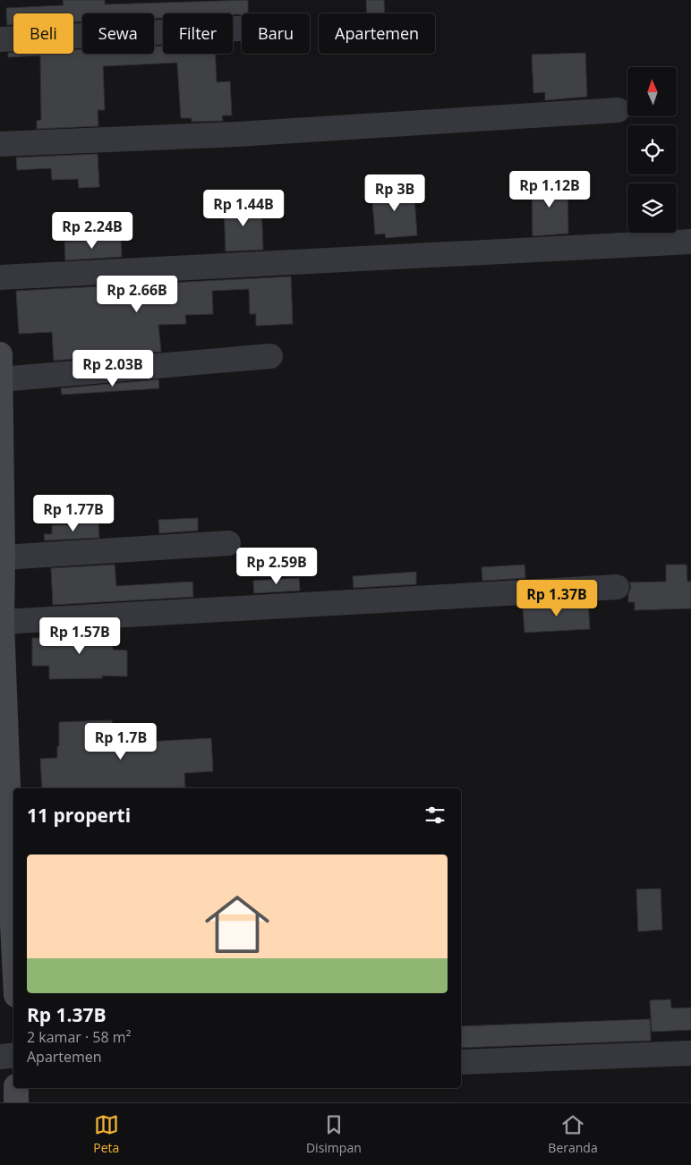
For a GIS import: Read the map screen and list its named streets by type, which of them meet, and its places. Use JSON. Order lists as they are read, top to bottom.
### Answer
{
  "north": "top",
  "page": {
    "chip": [
      "Beli",
      "Sewa",
      "Filter",
      "Baru",
      "Apartemen"
    ],
    "price": [
      "Rp 1.12B",
      "Rp 3B",
      "Rp 1.44B",
      "Rp 2.24B",
      "Rp 2.66B",
      "Rp 2.03B",
      "Rp 1.77B",
      "Rp 2.59B",
      "Rp 1.37B",
      "Rp 1.57B",
      "Rp 1.7B"
    ],
    "heading": "11 properti",
    "list": [
      {
        "name": "Rp 1.37B",
        "note": "2 kamar · 58 m² · Apartemen"
      }
    ],
    "tabs": ["Peta", "Disimpan", "Beranda"]
  }
}
